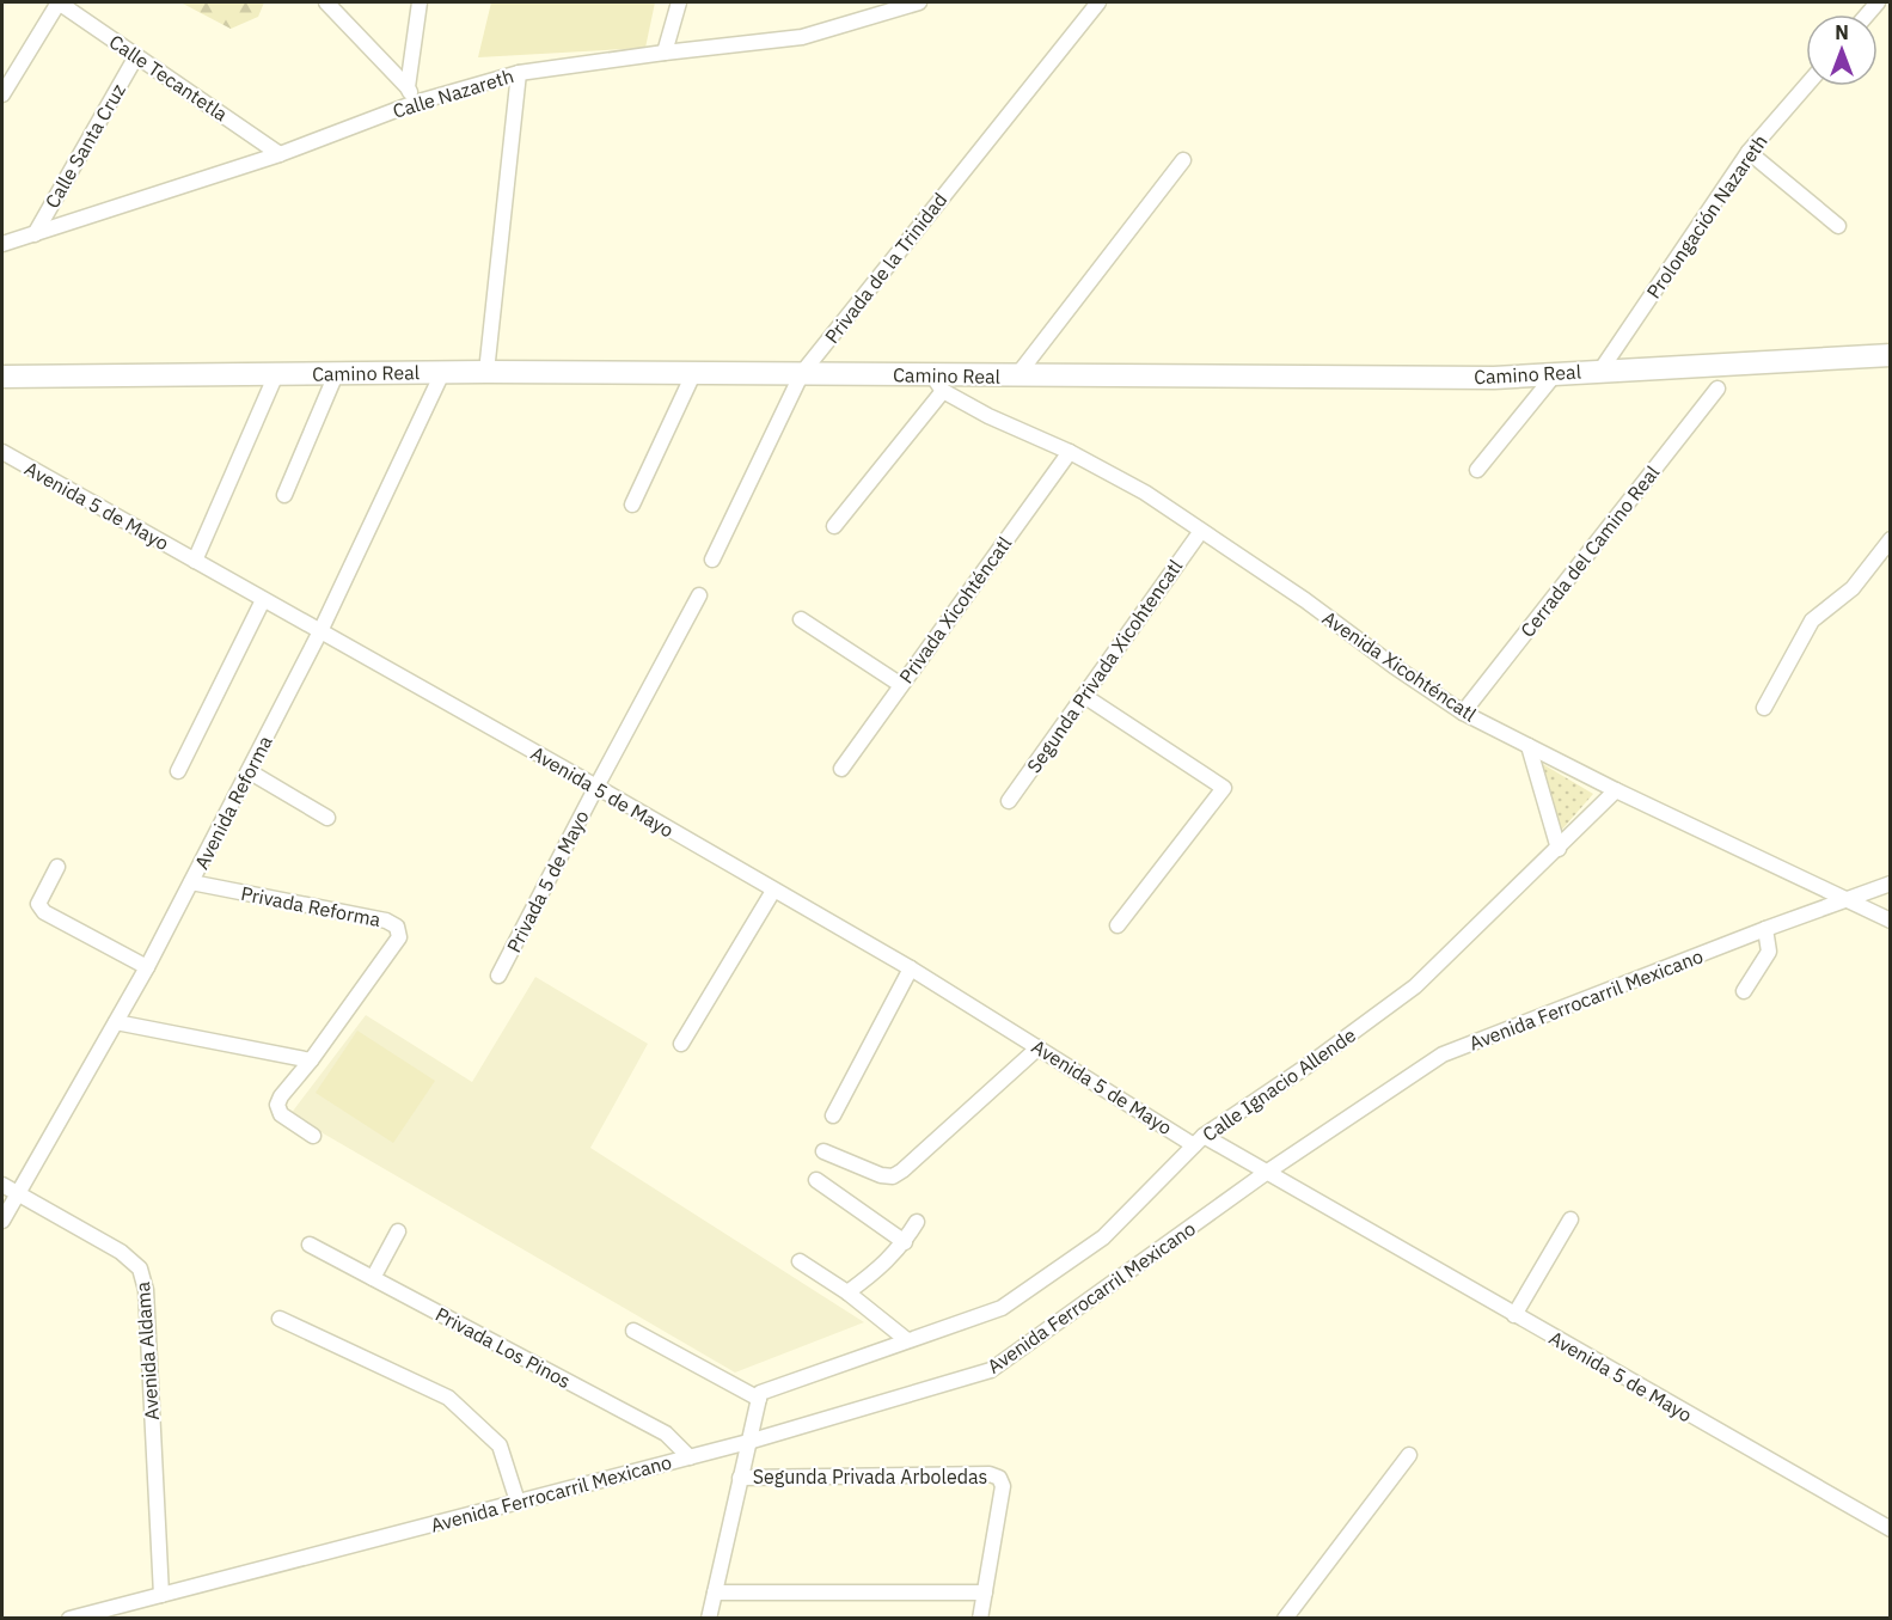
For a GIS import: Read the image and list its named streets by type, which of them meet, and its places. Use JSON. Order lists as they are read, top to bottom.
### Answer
{
  "streets": {
    "main road": ["Camino Real"],
    "street": [
      "Calle Tecantetla",
      "Calle Nazareth",
      "Calle Santa Cruz",
      "Prolongación Nazareth",
      "Privada de la Trinidad",
      "Avenida 5 de Mayo",
      "Cerrada del Camino Real",
      "Privada Xicohténcatl",
      "Segunda Privada Xicohtencatl",
      "Avenida Xicohténcatl",
      "Avenida Reforma",
      "Privada 5 de Mayo",
      "Privada Reforma",
      "Avenida Ferrocarril Mexicano",
      "Calle Ignacio Allende",
      "Privada Los Pinos",
      "Avenida Aldama",
      "Segunda Privada Arboledas"
    ]
  },
  "crossings": [
    ["Calle Tecantetla", "Calle Nazareth"],
    ["Calle Tecantetla", "Calle Santa Cruz"],
    ["Calle Nazareth", "Calle Santa Cruz"],
    ["Prolongación Nazareth", "Camino Real"],
    ["Privada de la Trinidad", "Camino Real"],
    ["Camino Real", "Avenida Xicohténcatl"],
    ["Camino Real", "Avenida Reforma"],
    ["Avenida 5 de Mayo", "Avenida Reforma"],
    ["Avenida 5 de Mayo", "Privada 5 de Mayo"],
    ["Avenida 5 de Mayo", "Avenida Ferrocarril Mexicano"],
    ["Avenida 5 de Mayo", "Calle Ignacio Allende"],
    ["Cerrada del Camino Real", "Avenida Xicohténcatl"],
    ["Privada Xicohténcatl", "Avenida Xicohténcatl"],
    ["Segunda Privada Xicohtencatl", "Avenida Xicohténcatl"],
    ["Avenida Xicohténcatl", "Avenida Ferrocarril Mexicano"],
    ["Avenida Xicohténcatl", "Calle Ignacio Allende"],
    ["Avenida Reforma", "Privada Reforma"],
    ["Avenida Reforma", "Avenida Aldama"],
    ["Avenida Ferrocarril Mexicano", "Privada Los Pinos"],
    ["Avenida Ferrocarril Mexicano", "Avenida Aldama"]
  ],
  "north": "top"
}
